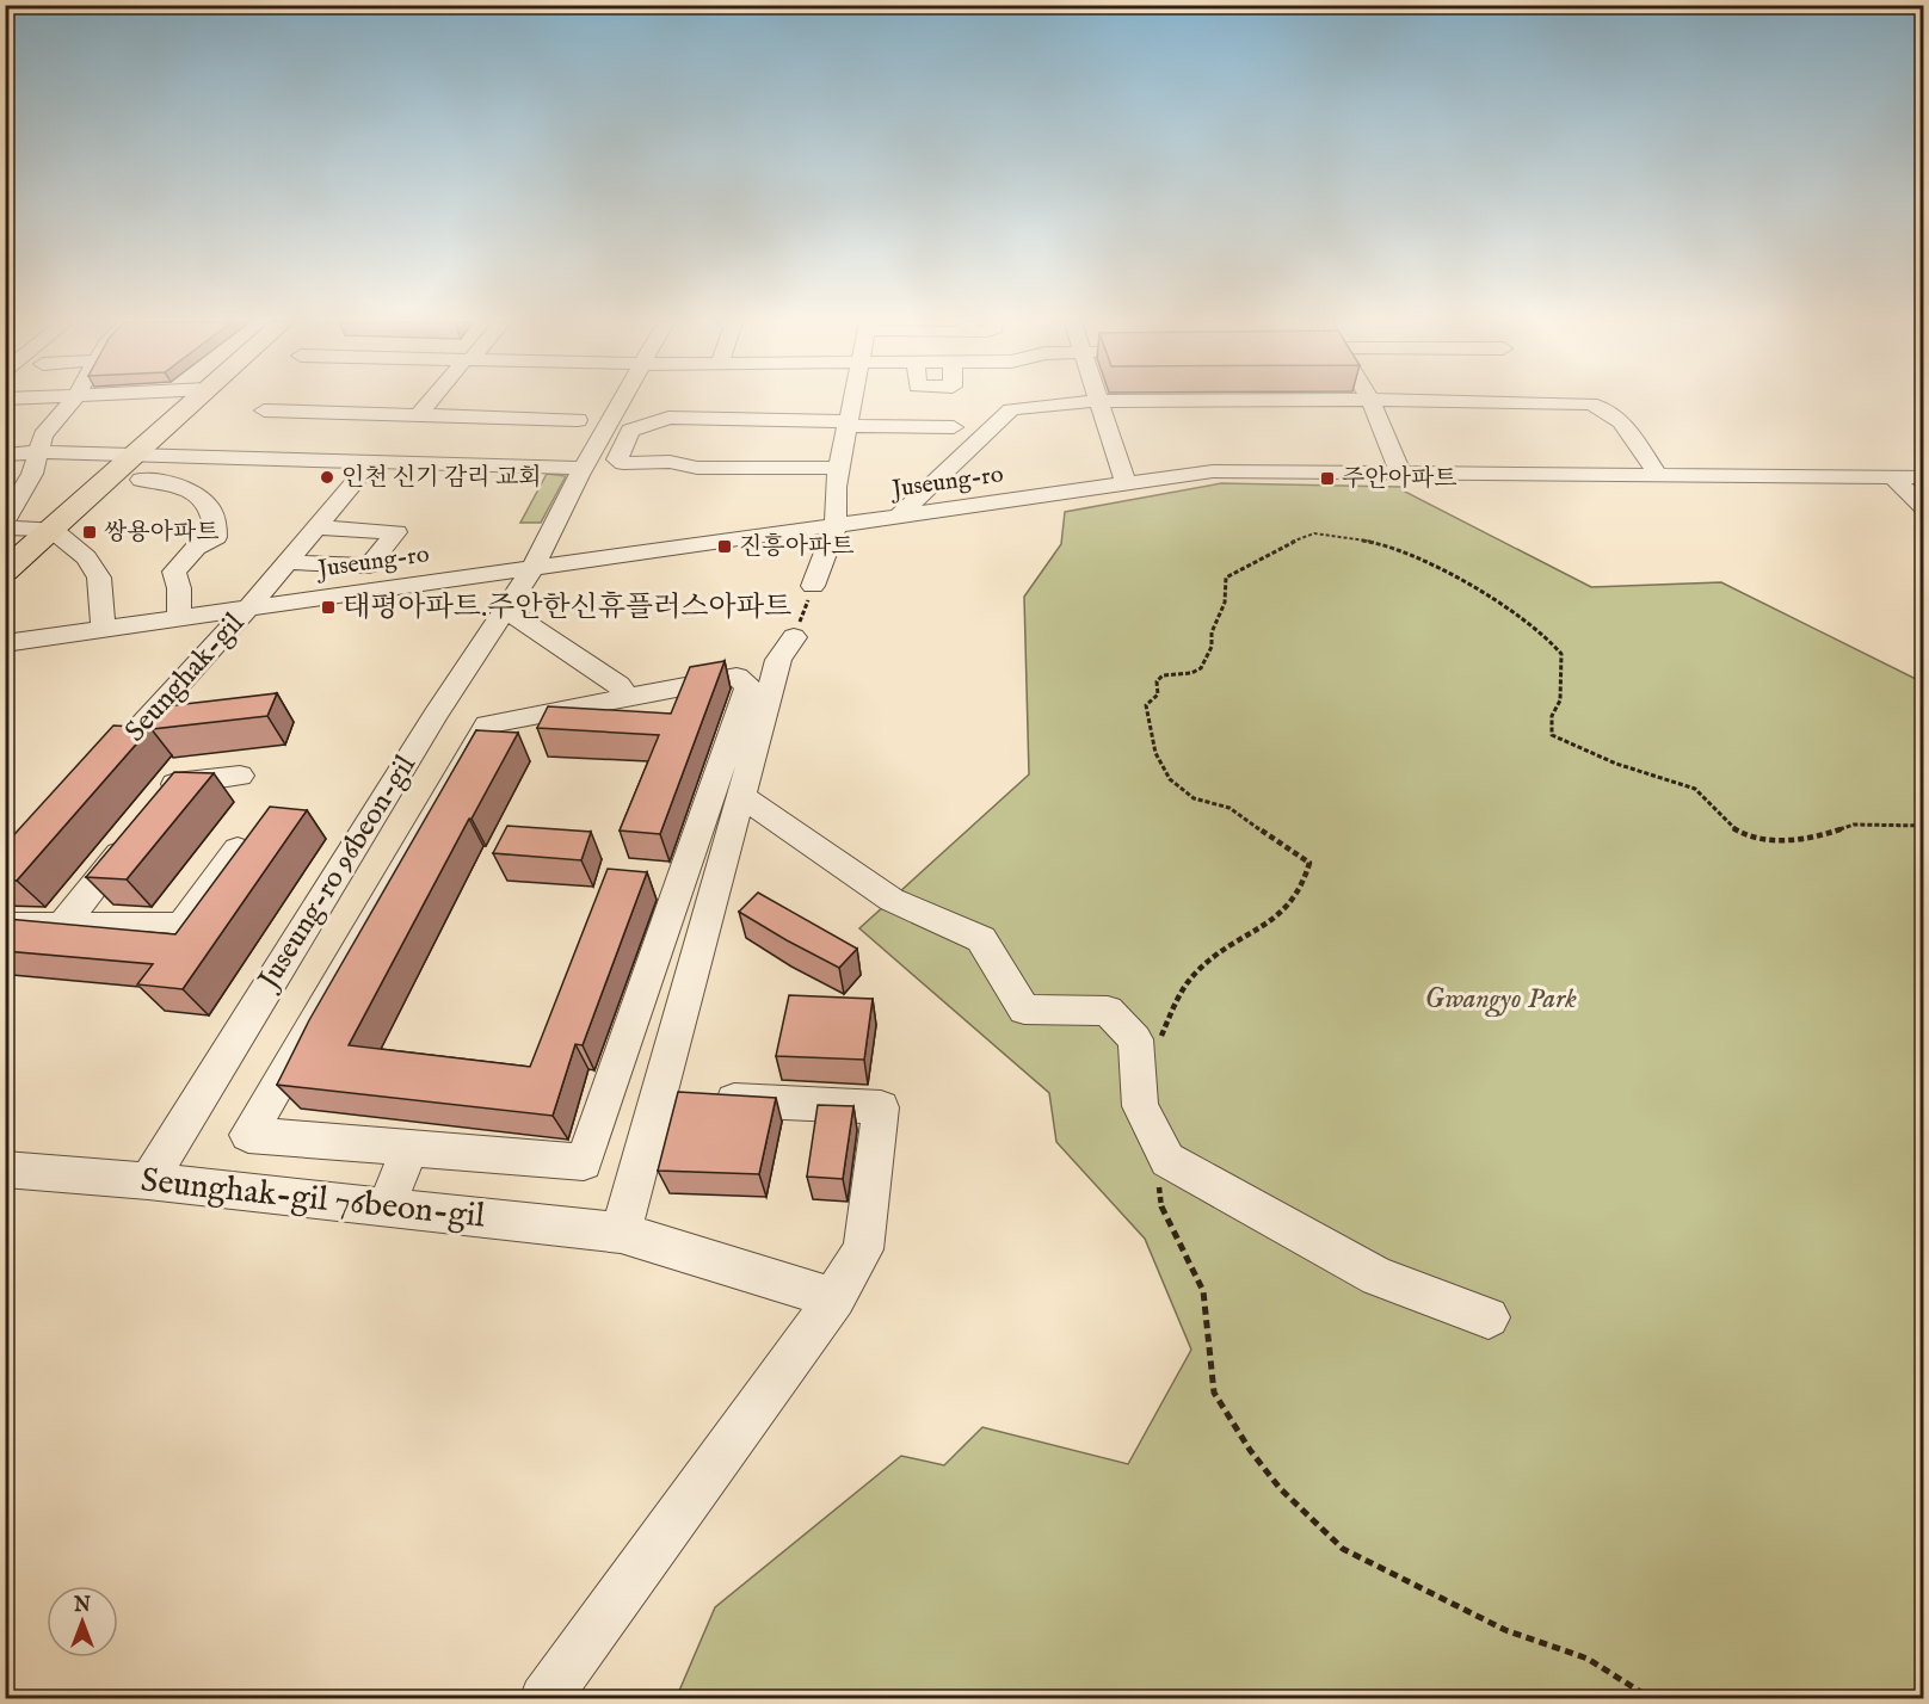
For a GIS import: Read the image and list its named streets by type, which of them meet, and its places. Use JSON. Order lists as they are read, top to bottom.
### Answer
{
  "streets": {
    "street": [
      "Juseung-ro",
      "Seunghak-gil",
      "Juseung-ro 96beon-gil",
      "Seunghak-gil 76beon-gil"
    ]
  },
  "crossings": [
    ["Juseung-ro", "Seunghak-gil"],
    ["Juseung-ro", "Juseung-ro 96beon-gil"],
    ["Juseung-ro 96beon-gil", "Seunghak-gil 76beon-gil"]
  ],
  "parks": ["Gwangyo Park"],
  "places": {
    "other": ["인천 신기 감리 교회"],
    "transit": [
      "주안아파트",
      "쌍용아파트",
      "진흥아파트",
      "태평아파트.주안한신휴플러스아파트"
    ]
  },
  "north": "top"
}
